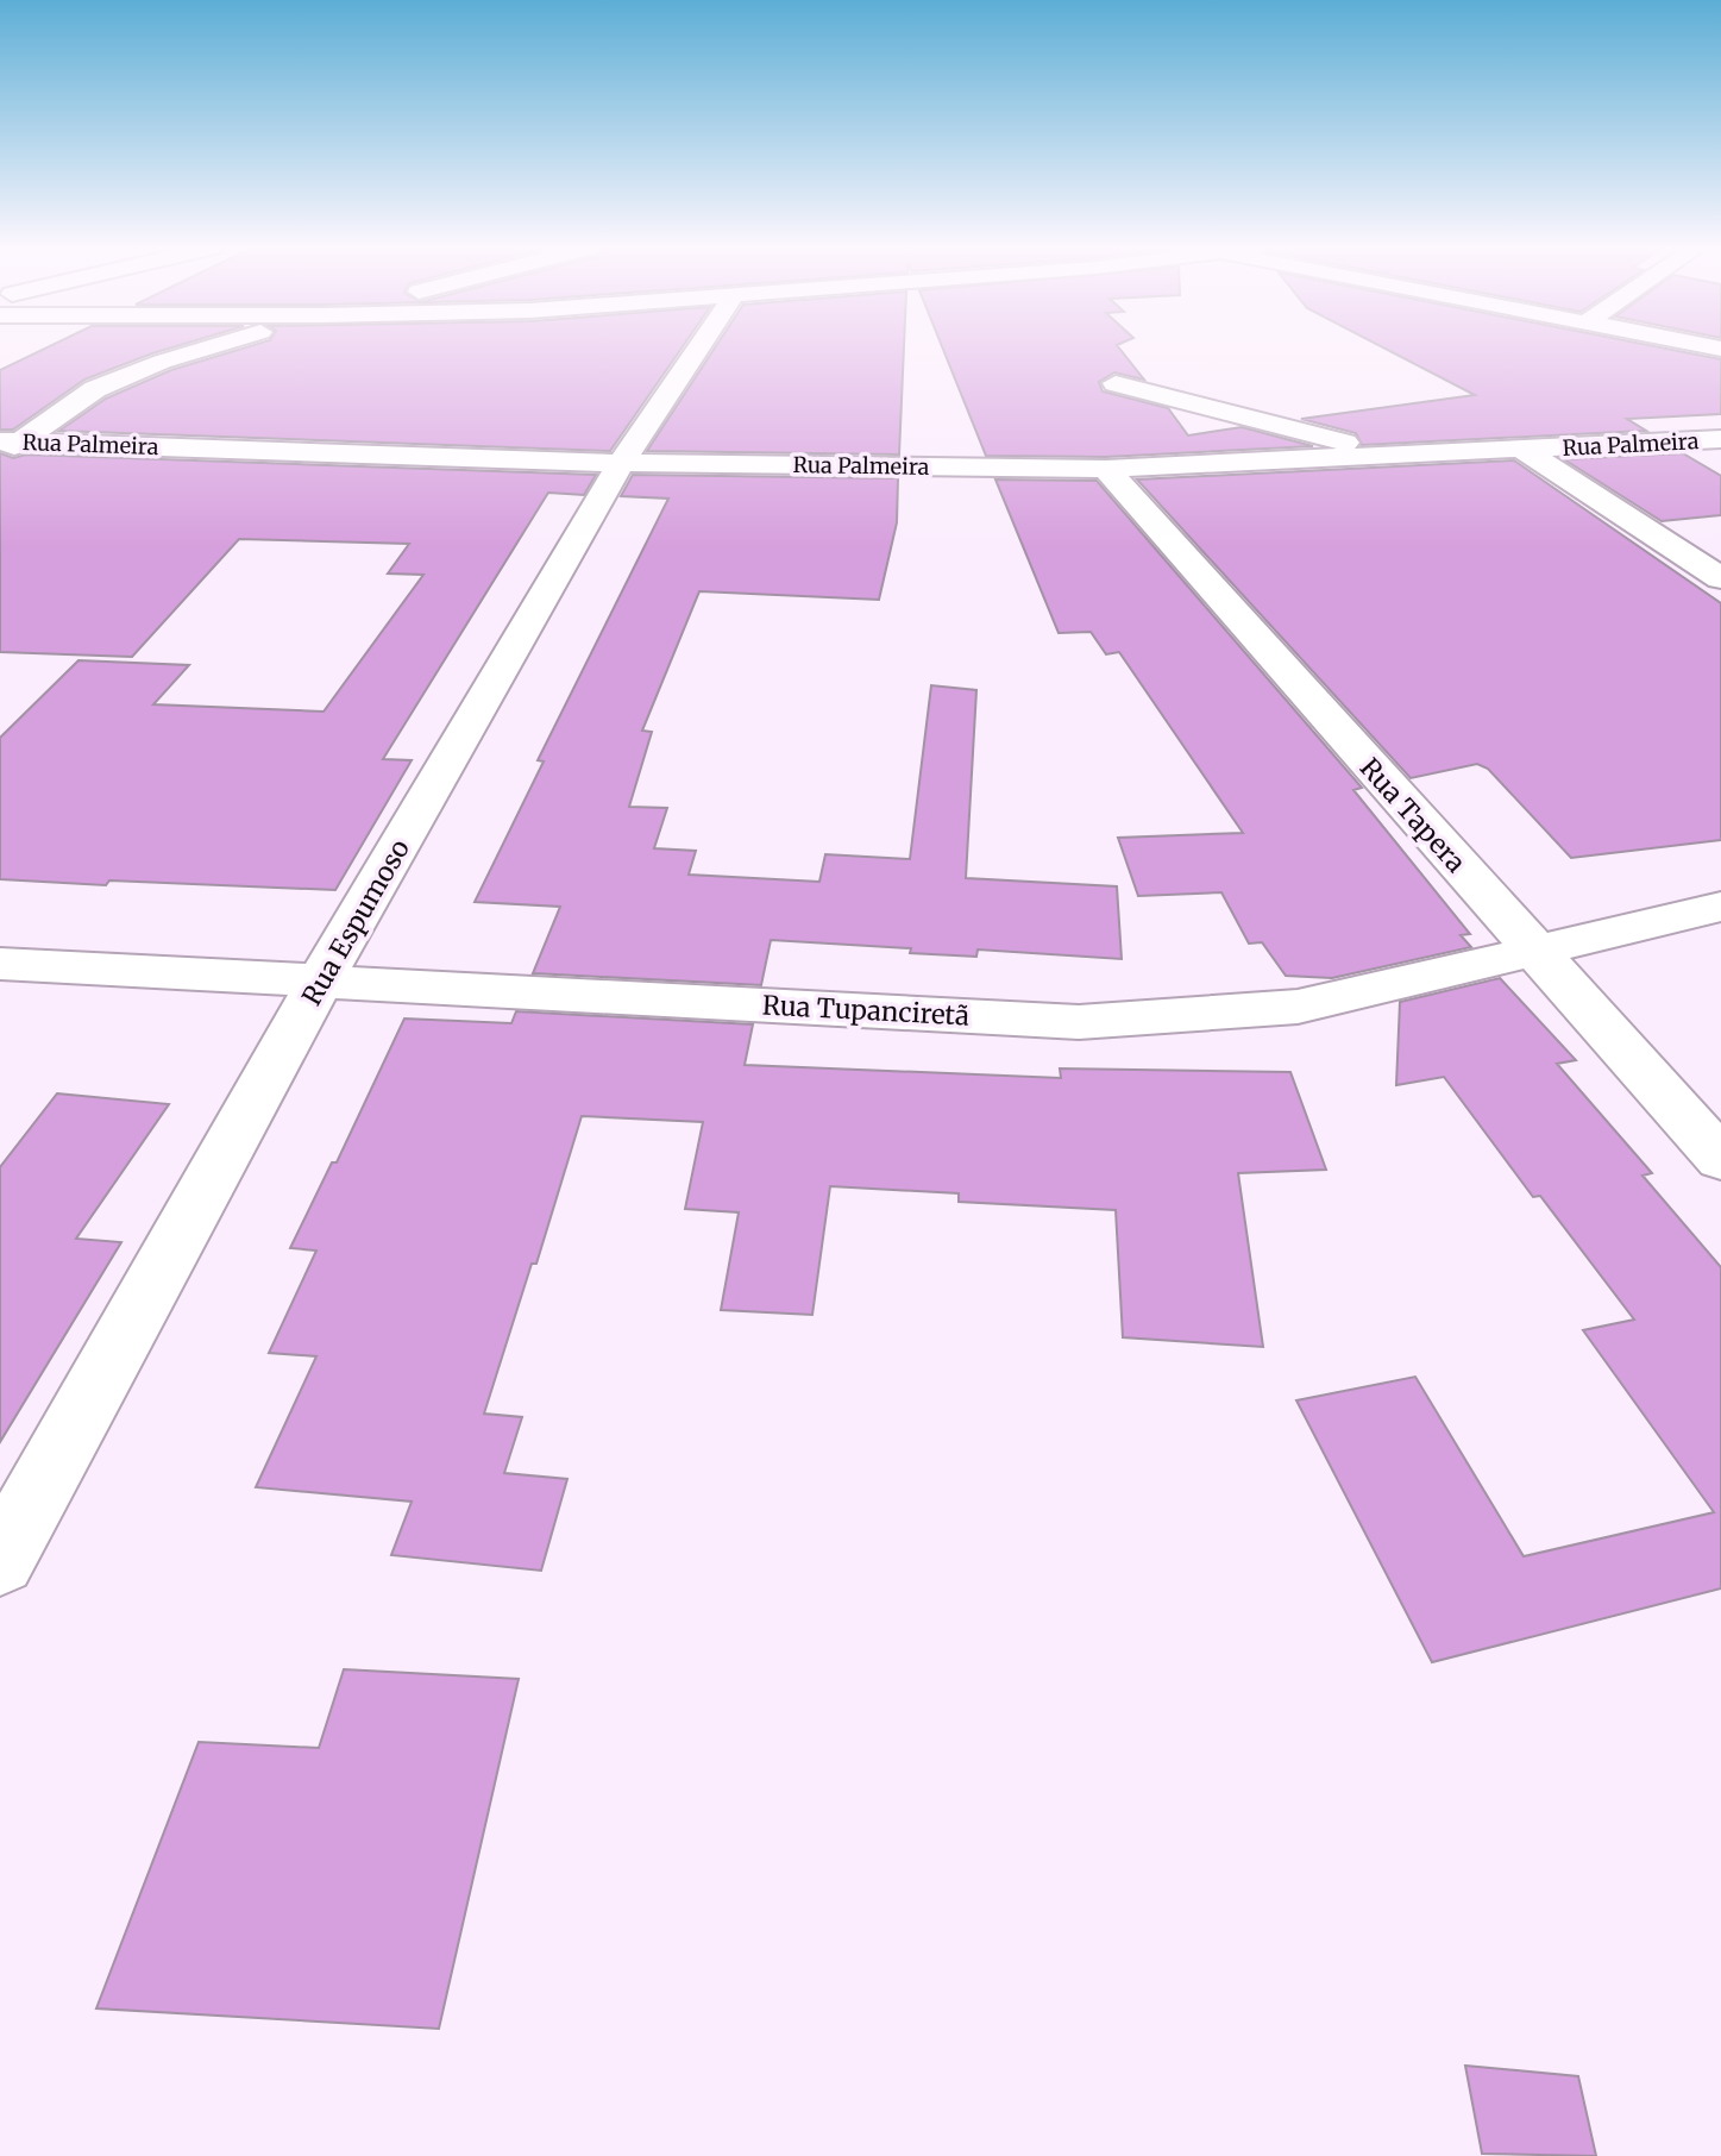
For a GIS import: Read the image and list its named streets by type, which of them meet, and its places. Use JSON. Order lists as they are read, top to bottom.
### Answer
{
  "streets": {
    "street": [
      "Rua Palmeira",
      "Rua Tapera",
      "Rua Espumoso",
      "Rua Tupanciretã"
    ]
  },
  "crossings": [
    ["Rua Palmeira", "Rua Tapera"],
    ["Rua Palmeira", "Rua Espumoso"],
    ["Rua Tapera", "Rua Tupanciretã"],
    ["Rua Espumoso", "Rua Tupanciretã"]
  ]
}
